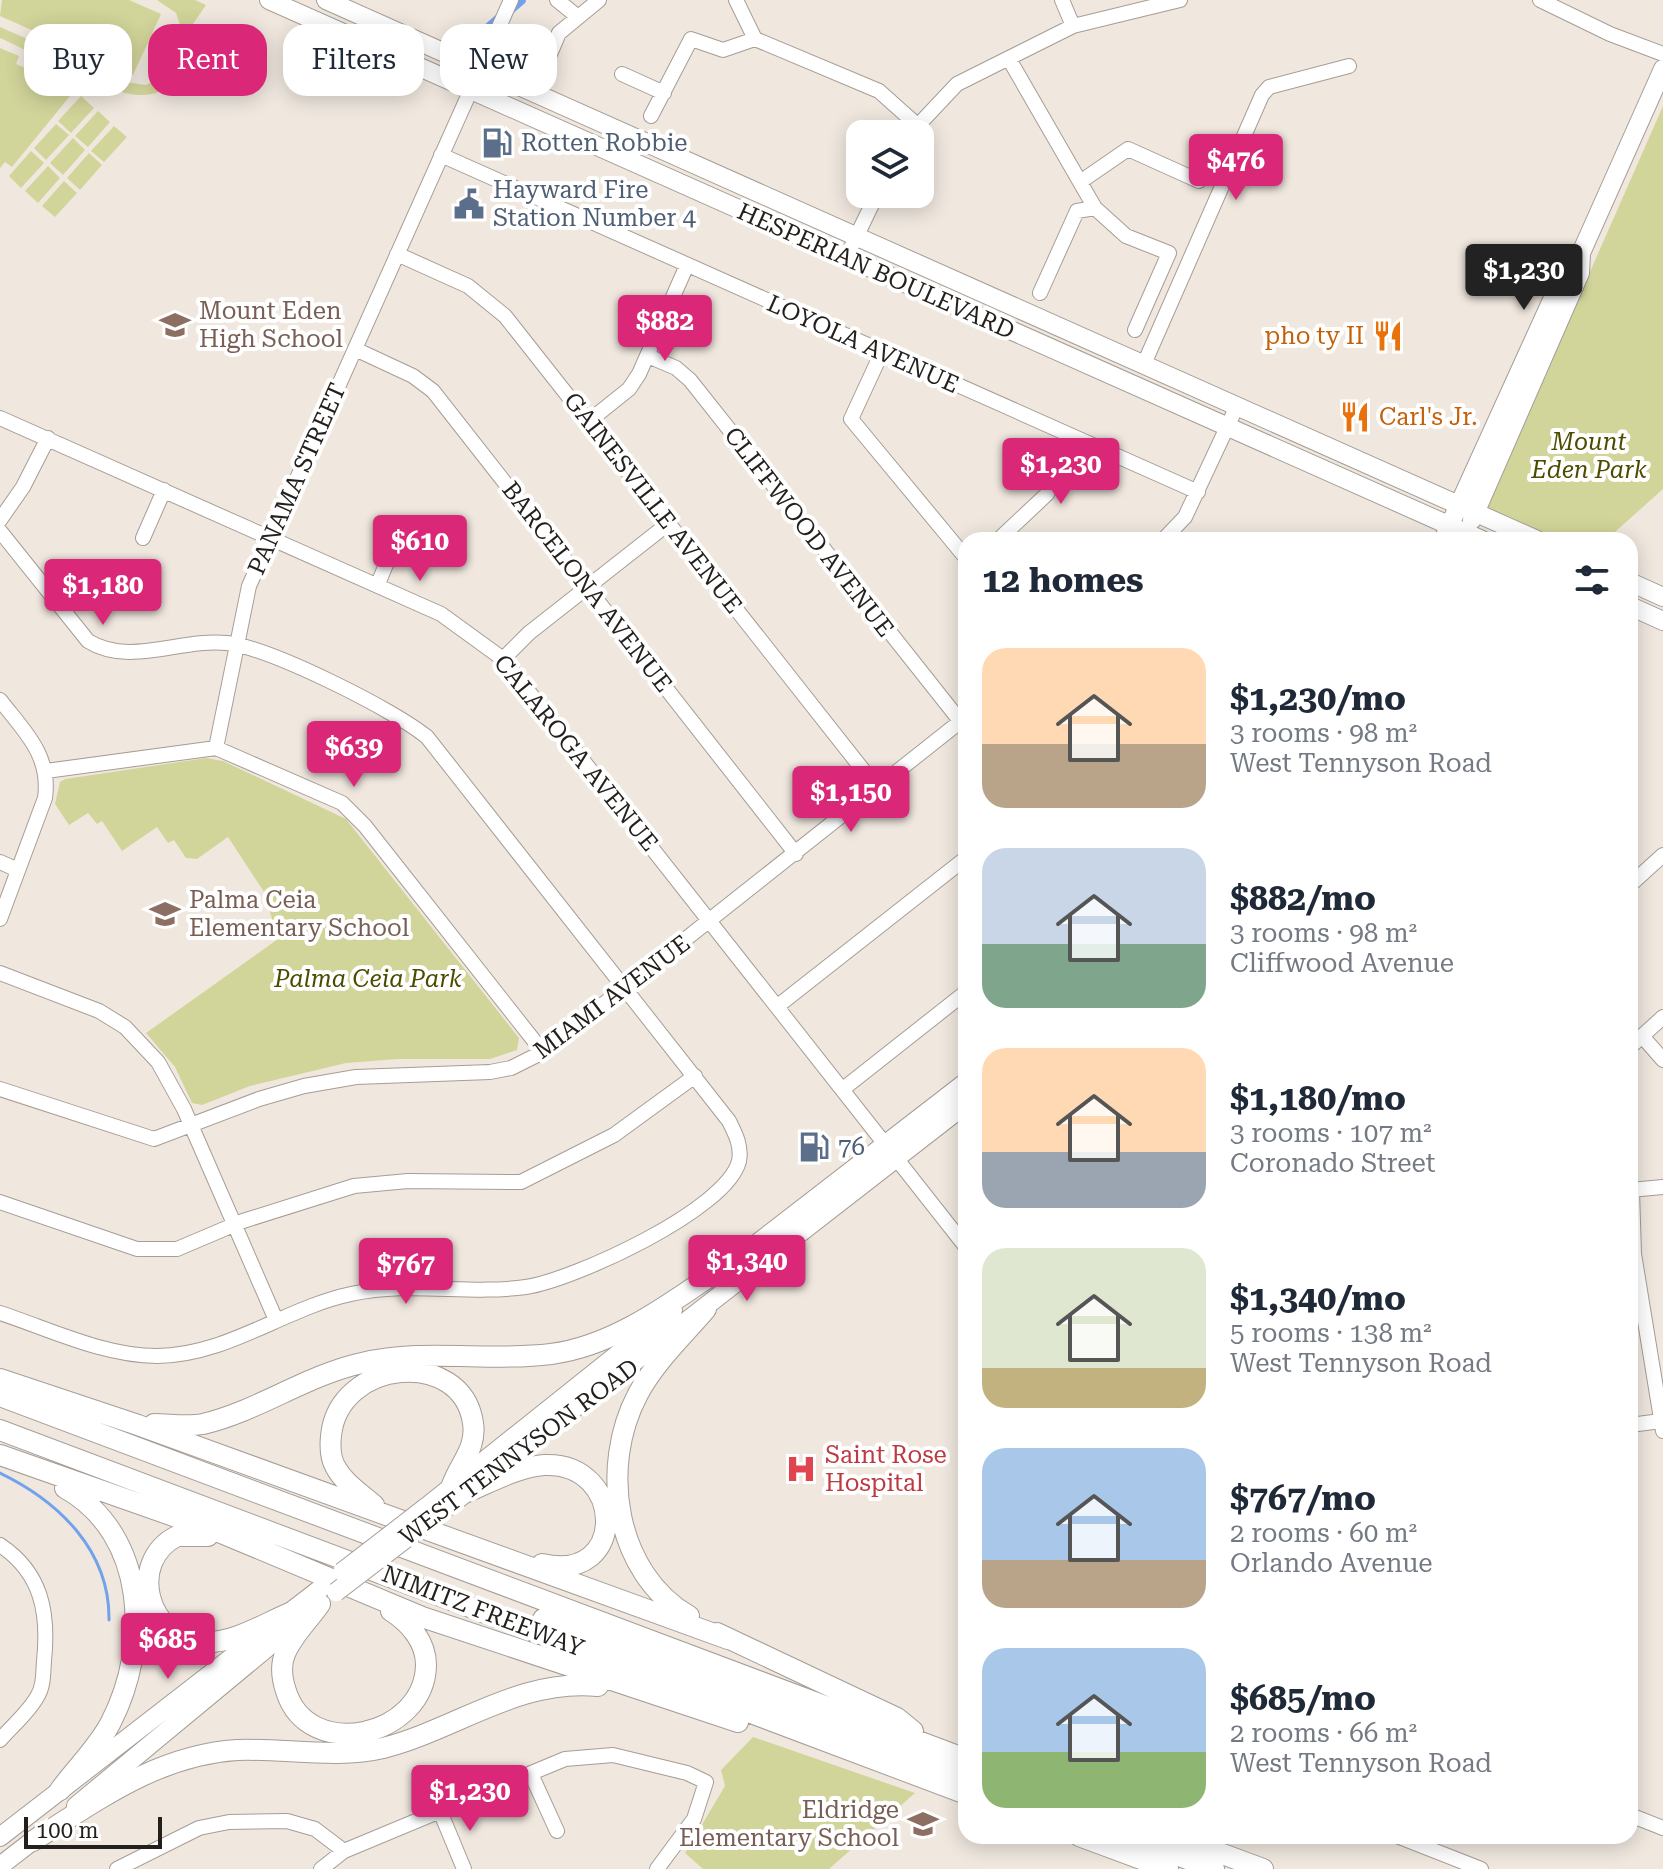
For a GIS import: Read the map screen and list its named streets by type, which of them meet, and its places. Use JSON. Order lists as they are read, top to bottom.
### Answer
{
  "streets": {
    "highway": ["NIMITZ FREEWAY"],
    "main road": ["HESPERIAN BOULEVARD", "WEST TENNYSON ROAD"],
    "street": [
      "LOYOLA AVENUE",
      "PANAMA STREET",
      "GAINESVILLE AVENUE",
      "CLIFFWOOD AVENUE",
      "BARCELONA AVENUE",
      "CALAROGA AVENUE",
      "MIAMI AVENUE"
    ]
  },
  "crossings": [
    ["LOYOLA AVENUE", "PANAMA STREET"],
    ["PANAMA STREET", "GAINESVILLE AVENUE"],
    ["PANAMA STREET", "BARCELONA AVENUE"],
    ["PANAMA STREET", "CALAROGA AVENUE"],
    ["GAINESVILLE AVENUE", "MIAMI AVENUE"],
    ["BARCELONA AVENUE", "MIAMI AVENUE"],
    ["CALAROGA AVENUE", "MIAMI AVENUE"],
    ["CALAROGA AVENUE", "WEST TENNYSON ROAD"]
  ],
  "parks": ["Mount Eden Park", "Palma Ceia Park"],
  "places": {
    "fuel station": ["Rotten Robbie", "76"],
    "public building": ["Hayward Fire Station Number 4"],
    "school or university": ["Mount Eden High School", "Palma Ceia Elementary School", "Eldridge Elementary School"],
    "restaurant": ["pho ty II", "Carl's Jr."],
    "hospital": ["Saint Rose Hospital"]
  },
  "scale_bar": "100 m",
  "page": {
    "chip": [
      "Buy",
      "Rent",
      "Filters",
      "New"
    ],
    "price": [
      "$476",
      "$1,230",
      "$882",
      "$1,230",
      "$610",
      "$1,180",
      "$639",
      "$1,150",
      "$1,340",
      "$767",
      "$685",
      "$1,230"
    ],
    "heading": "12 homes",
    "list": [
      {
        "name": "$1,230/mo",
        "note": "3 rooms · 98 m² · West Tennyson Road"
      },
      {
        "name": "$882/mo",
        "note": "3 rooms · 98 m² · Cliffwood Avenue"
      },
      {
        "name": "$1,180/mo",
        "note": "3 rooms · 107 m² · Coronado Street"
      },
      {
        "name": "$1,340/mo",
        "note": "5 rooms · 138 m² · West Tennyson Road"
      },
      {
        "name": "$767/mo",
        "note": "2 rooms · 60 m² · Orlando Avenue"
      },
      {
        "name": "$685/mo",
        "note": "2 rooms · 66 m² · West Tennyson Road"
      }
    ],
    "scale": "100 m"
  }
}
